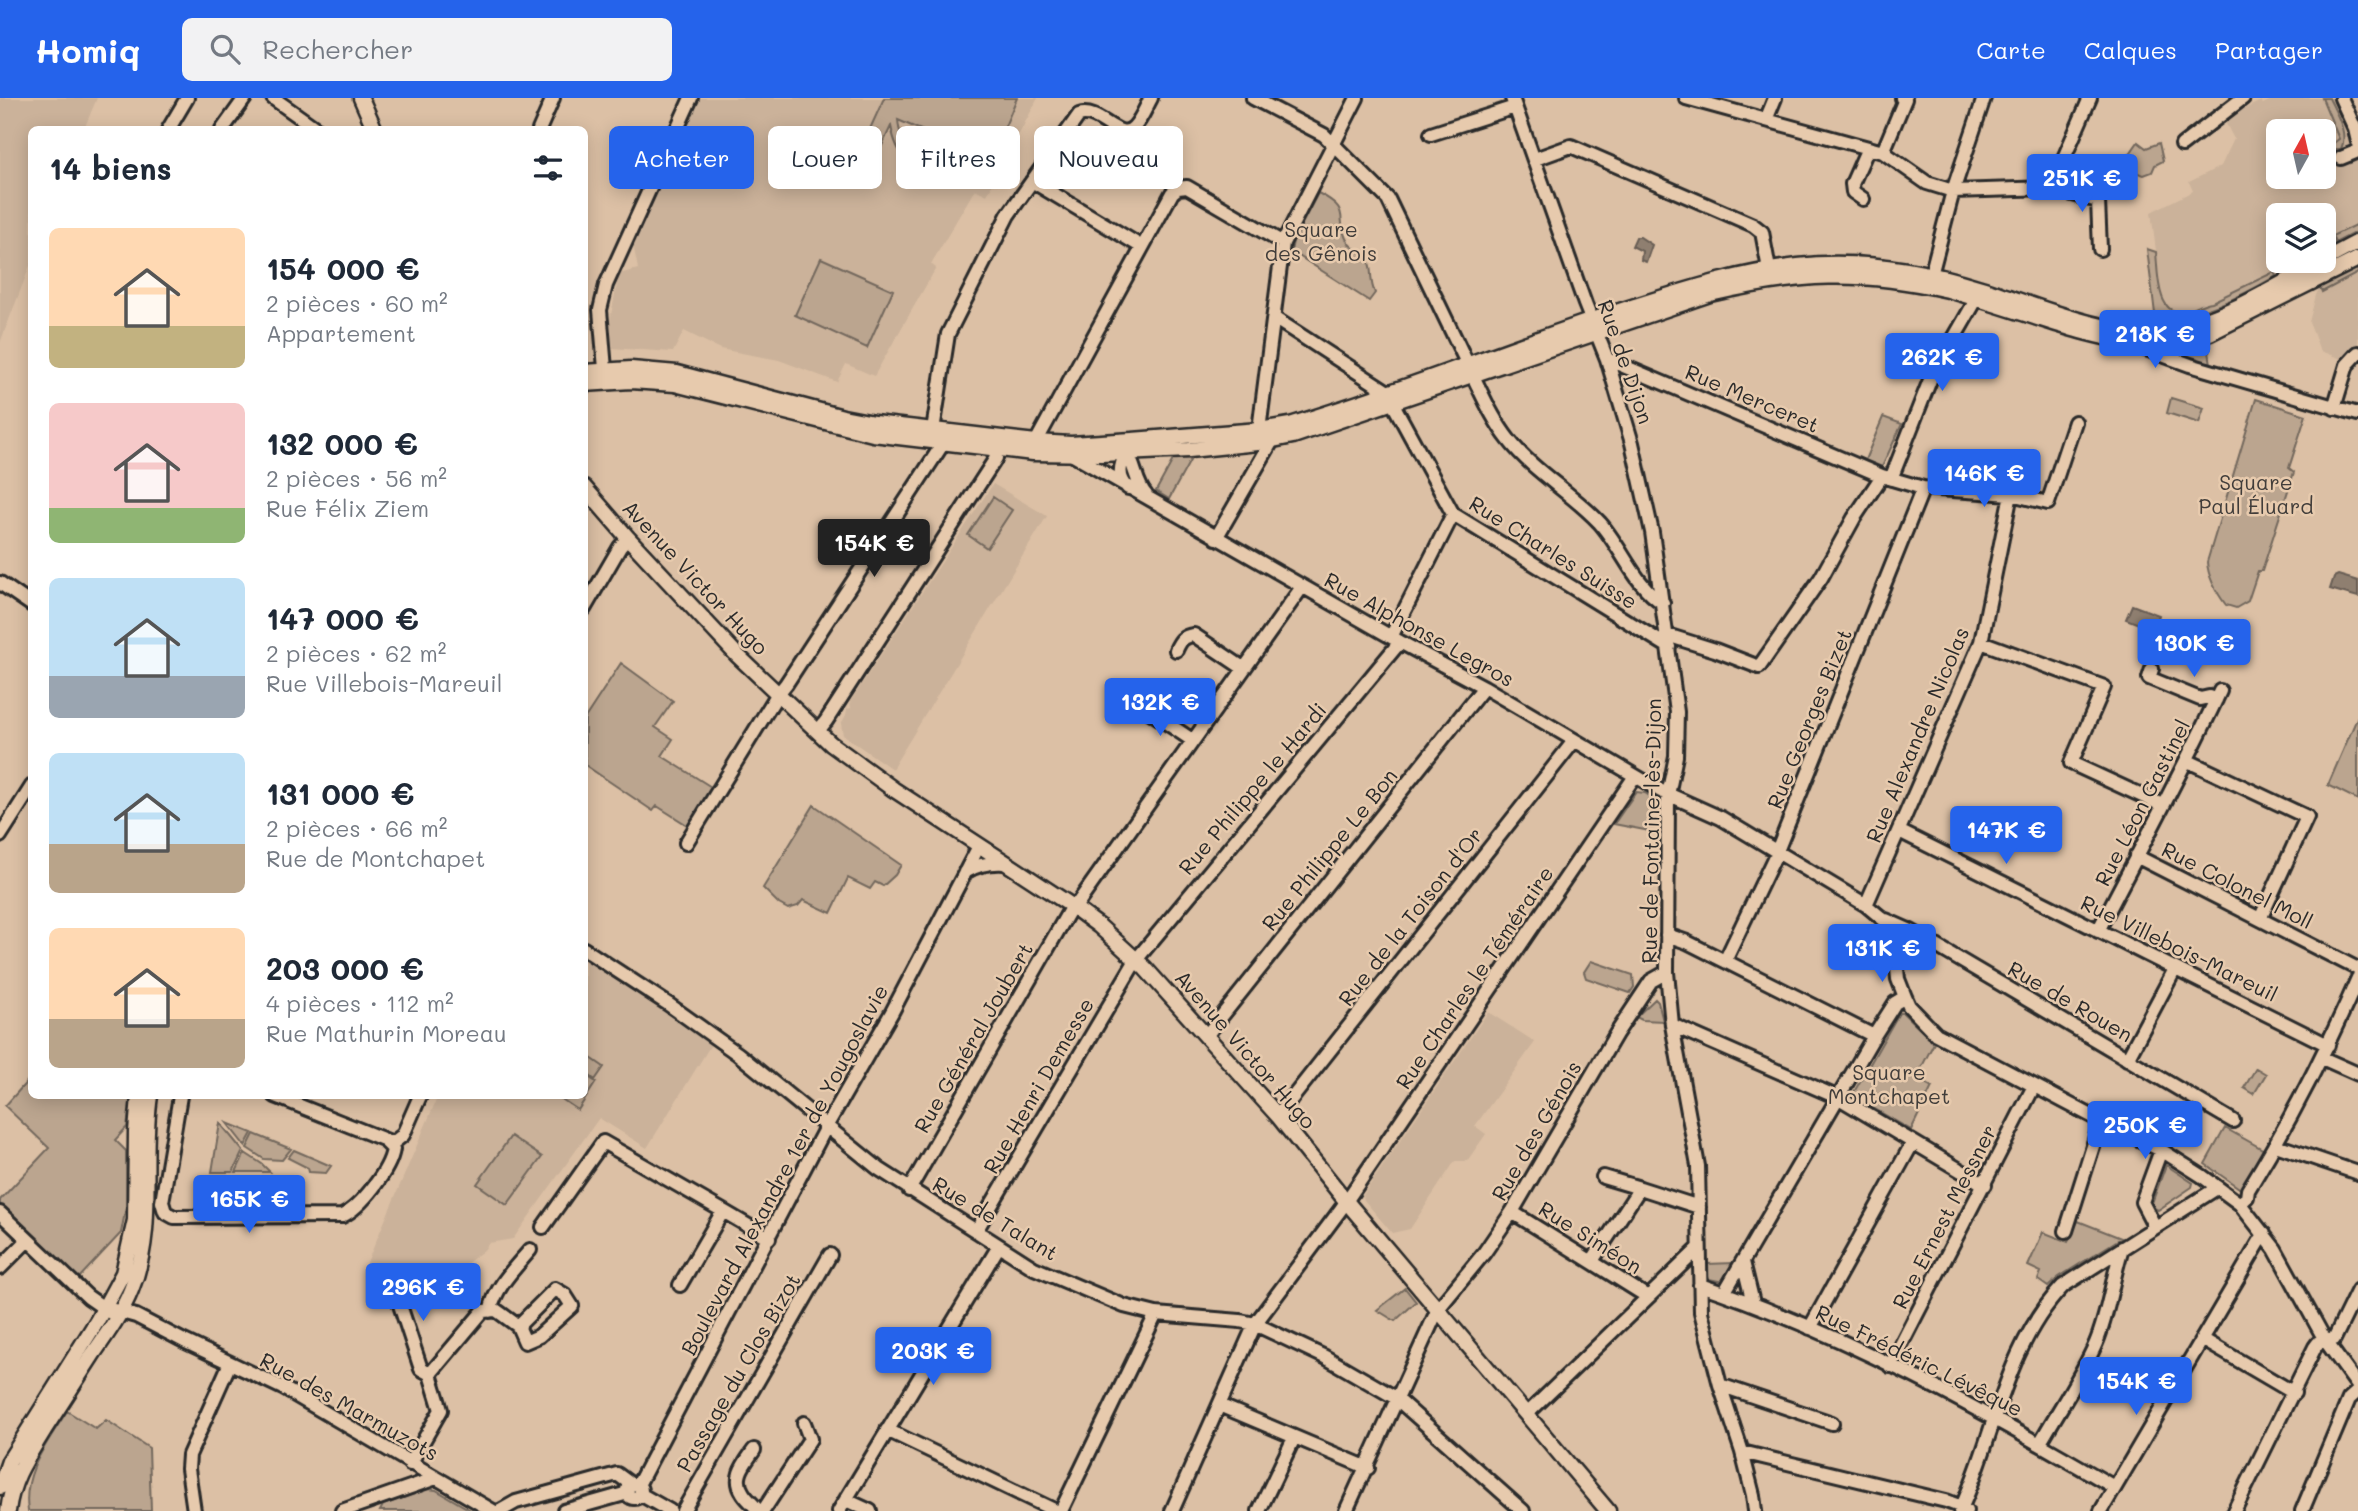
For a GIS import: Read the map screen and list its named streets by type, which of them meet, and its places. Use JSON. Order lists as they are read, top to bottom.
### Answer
{
  "streets": {
    "main road": ["Avenue Victor Hugo"],
    "street": [
      "Rue de Dijon",
      "Rue Merceret",
      "Rue Charles Suisse",
      "Rue Alphonse Legros",
      "Rue Georges Bizet",
      "Rue Alexandre Nicolas",
      "Rue Philippe le Hardi",
      "Rue Léon Gastinel",
      "Rue de Fontaine-lès-Dijon",
      "Rue Philippe Le Bon",
      "Rue Colonel Moll",
      "Rue de la Toison d'Or",
      "Rue Villebois-Mareuil",
      "Rue Charles le Téméraire",
      "Rue de Rouen",
      "Rue Général Joubert",
      "Rue Henri Demesse",
      "Rue des Génois",
      "Boulevard Alexandre 1er de Yougoslavie",
      "Rue Ernest Messner",
      "Rue de Talant",
      "Rue Siméon",
      "Rue Frédéric Lévêque",
      "Passage du Clos Bizot",
      "Rue des Marmuzots"
    ]
  },
  "crossings": [
    ["Rue de Dijon", "Rue Merceret"],
    ["Rue de Dijon", "Rue Charles Suisse"],
    ["Rue de Dijon", "Rue de Fontaine-lès-Dijon"],
    ["Rue Merceret", "Rue Charles Suisse"],
    ["Rue Merceret", "Rue Georges Bizet"],
    ["Rue Merceret", "Rue Alexandre Nicolas"],
    ["Rue Charles Suisse", "Rue Philippe le Hardi"],
    ["Rue Charles Suisse", "Rue de Fontaine-lès-Dijon"],
    ["Avenue Victor Hugo", "Rue Philippe le Hardi"],
    ["Avenue Victor Hugo", "Rue Philippe Le Bon"],
    ["Avenue Victor Hugo", "Rue de la Toison d'Or"],
    ["Avenue Victor Hugo", "Rue Charles le Téméraire"],
    ["Avenue Victor Hugo", "Rue Général Joubert"],
    ["Avenue Victor Hugo", "Rue Henri Demesse"],
    ["Avenue Victor Hugo", "Rue des Génois"],
    ["Avenue Victor Hugo", "Boulevard Alexandre 1er de Yougoslavie"],
    ["Rue Alphonse Legros", "Rue Georges Bizet"],
    ["Rue Alphonse Legros", "Rue Philippe le Hardi"],
    ["Rue Alphonse Legros", "Rue de Fontaine-lès-Dijon"],
    ["Rue Alphonse Legros", "Rue Philippe Le Bon"],
    ["Rue Alphonse Legros", "Rue de la Toison d'Or"],
    ["Rue Alphonse Legros", "Rue Charles le Téméraire"],
    ["Rue Alphonse Legros", "Rue de Rouen"],
    ["Rue Alphonse Legros", "Rue Général Joubert"],
    ["Rue Georges Bizet", "Rue de Rouen"],
    ["Rue Alexandre Nicolas", "Rue Villebois-Mareuil"],
    ["Rue Alexandre Nicolas", "Rue de Rouen"],
    ["Rue Philippe le Hardi", "Rue Henri Demesse"],
    ["Rue Léon Gastinel", "Rue Colonel Moll"],
    ["Rue Léon Gastinel", "Rue Villebois-Mareuil"],
    ["Rue de Fontaine-lès-Dijon", "Rue des Génois"],
    ["Rue de Fontaine-lès-Dijon", "Rue Frédéric Lévêque"],
    ["Rue Charles le Téméraire", "Rue de Talant"],
    ["Rue Général Joubert", "Rue de Talant"],
    ["Rue Henri Demesse", "Rue de Talant"],
    ["Rue des Génois", "Rue de Talant"],
    ["Rue des Génois", "Rue Siméon"],
    ["Boulevard Alexandre 1er de Yougoslavie", "Rue de Talant"],
    ["Rue Ernest Messner", "Rue Frédéric Lévêque"]
  ],
  "parks": ["Square des Gênois", "Square Paul Éluard", "Square Montchapet"],
  "north": "top",
  "page": {
    "header": "Homiq",
    "search": "Rechercher",
    "nav": ["Carte", "Calques", "Partager"],
    "chip": [
      "Acheter",
      "Louer",
      "Filtres",
      "Nouveau"
    ],
    "heading": "14 biens",
    "price": [
      "251K €",
      "218K €",
      "262K €",
      "146K €",
      "154K €",
      "130K €",
      "132K €",
      "147K €",
      "131K €",
      "250K €",
      "165K €",
      "296K €",
      "203K €",
      "154K €"
    ],
    "list": [
      {
        "name": "154 000 €",
        "note": "2 pièces · 60 m² · Appartement"
      },
      {
        "name": "132 000 €",
        "note": "2 pièces · 56 m² · Rue Félix Ziem"
      },
      {
        "name": "147 000 €",
        "note": "2 pièces · 62 m² · Rue Villebois-Mareuil"
      },
      {
        "name": "131 000 €",
        "note": "2 pièces · 66 m² · Rue de Montchapet"
      },
      {
        "name": "203 000 €",
        "note": "4 pièces · 112 m² · Rue Mathurin Moreau"
      }
    ]
  }
}
